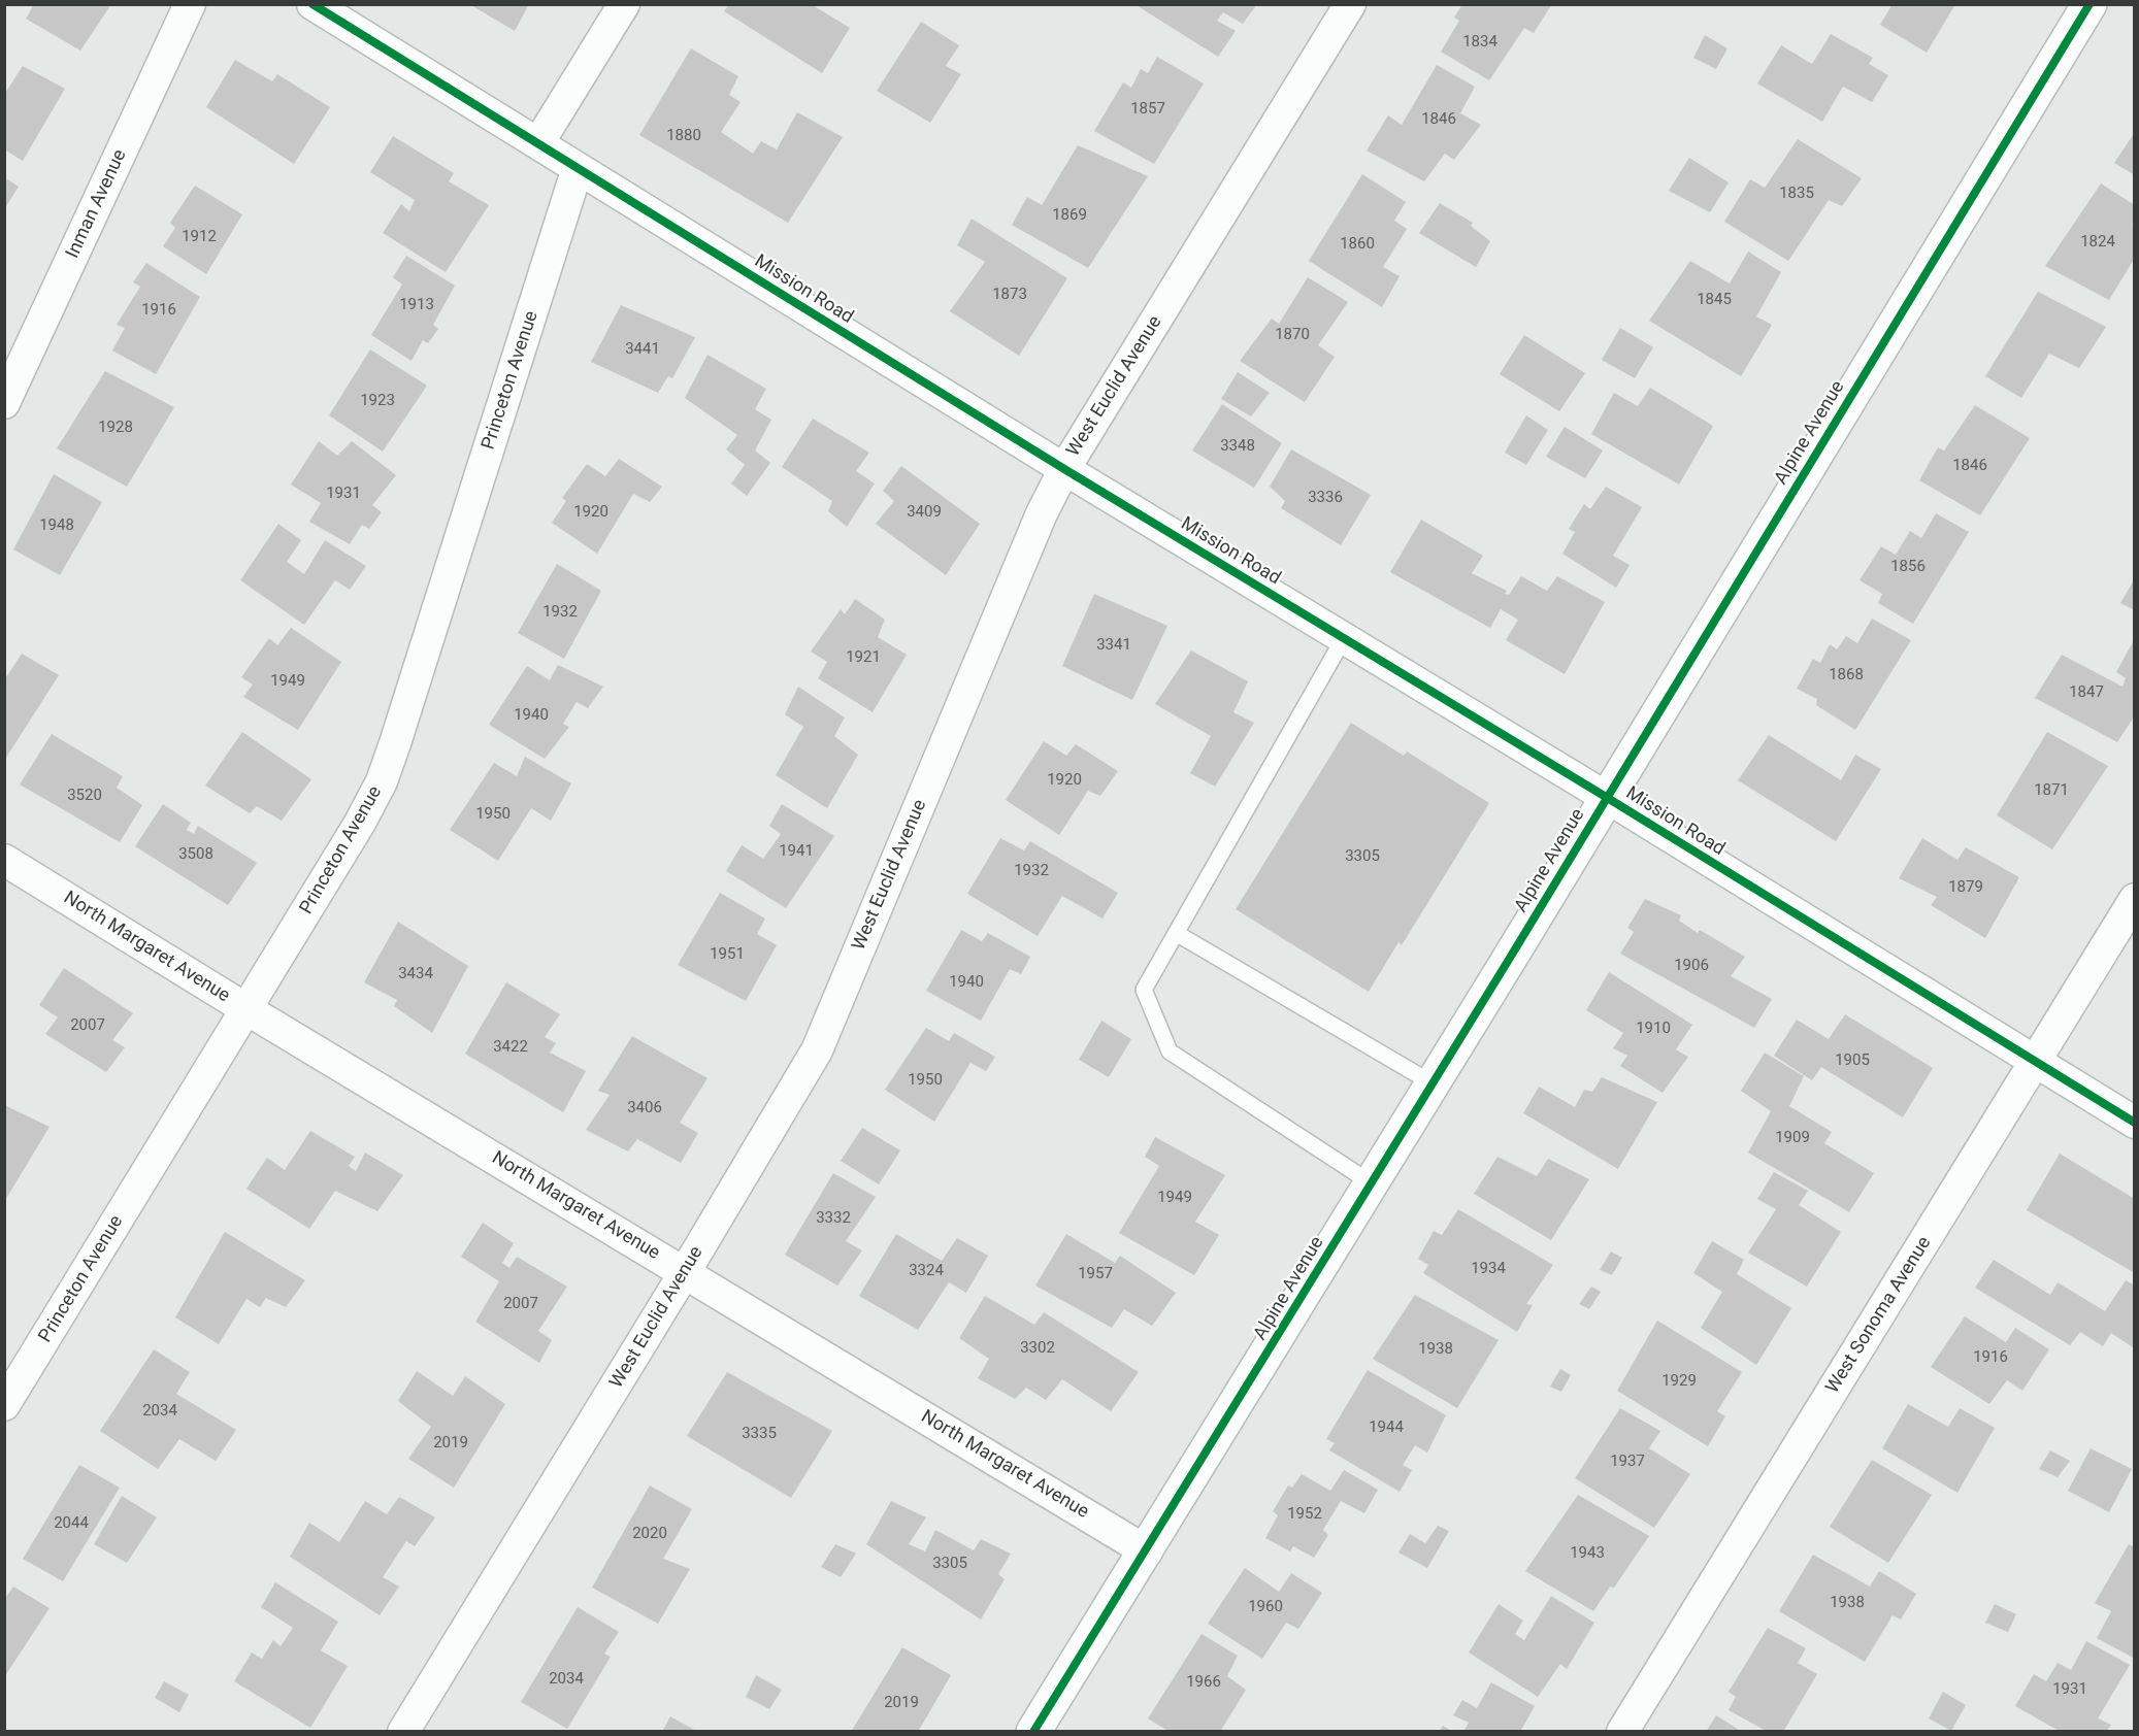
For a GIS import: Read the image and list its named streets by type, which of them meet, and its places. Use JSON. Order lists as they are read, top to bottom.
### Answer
{
  "streets": {
    "street": [
      "Inman Avenue",
      "Mission Road",
      "Princeton Avenue",
      "West Euclid Avenue",
      "Alpine Avenue",
      "North Margaret Avenue",
      "West Sonoma Avenue"
    ]
  },
  "crossings": [
    ["Mission Road", "Princeton Avenue"],
    ["Mission Road", "West Euclid Avenue"],
    ["Mission Road", "Alpine Avenue"],
    ["Mission Road", "West Sonoma Avenue"],
    ["Princeton Avenue", "North Margaret Avenue"],
    ["West Euclid Avenue", "North Margaret Avenue"],
    ["Alpine Avenue", "North Margaret Avenue"]
  ],
  "house_numbers": [
    "1834",
    "1857",
    "1846",
    "1880",
    "1835",
    "1869",
    "1912",
    "1824",
    "1860",
    "1873",
    "1845",
    "1913",
    "1916",
    "1870",
    "3441",
    "1923",
    "1928",
    "3348",
    "1846",
    "1931",
    "3336",
    "1920",
    "3409",
    "1948",
    "1856",
    "1932",
    "3341",
    "1921",
    "1868",
    "1949",
    "1847",
    "1940",
    "1920",
    "1871",
    "3520",
    "1950",
    "1941",
    "3508",
    "3305",
    "1932",
    "1879",
    "1951",
    "1906",
    "3434",
    "1940",
    "2007",
    "1910",
    "3422",
    "1905",
    "1950",
    "3406",
    "1909",
    "1949",
    "3332",
    "1934",
    "3324",
    "1957",
    "2007",
    "3302",
    "1938",
    "1916",
    "1929",
    "2034",
    "1944",
    "3335",
    "2019",
    "1937",
    "1952",
    "2044",
    "2020",
    "1943",
    "3305",
    "1938",
    "1960",
    "2034",
    "1966",
    "1931",
    "2019"
  ]
}
